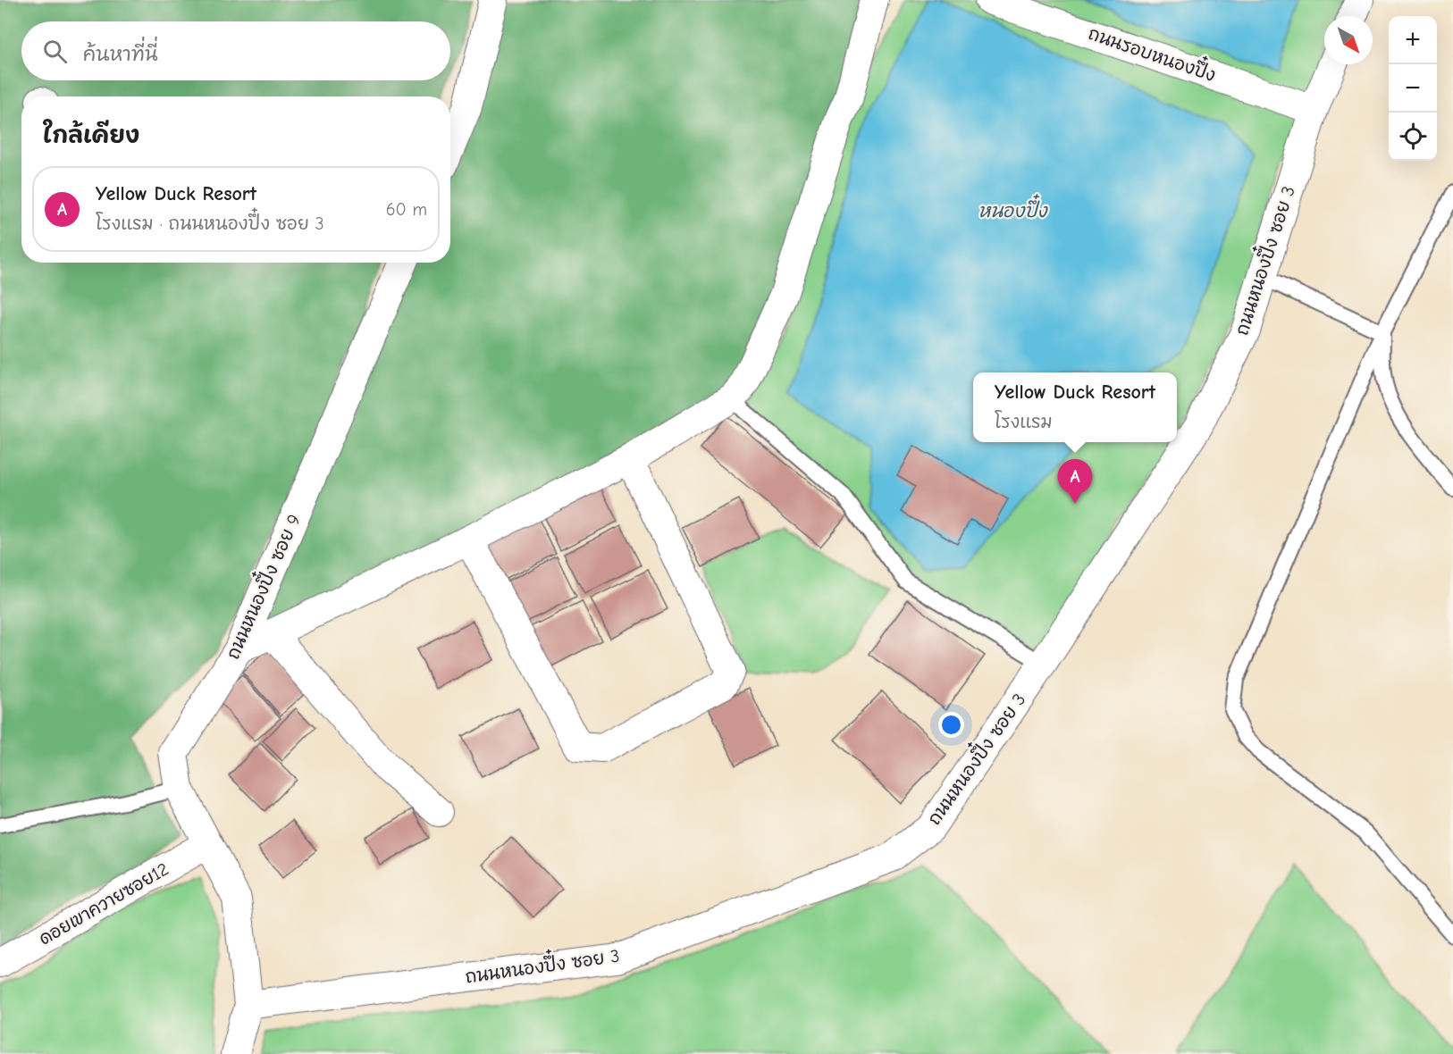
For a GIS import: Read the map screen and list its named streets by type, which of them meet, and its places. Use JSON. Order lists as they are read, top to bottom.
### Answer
{
  "streets": {
    "street": [
      "ถนนรอบหนองปึ๋ง",
      "ถนนหนองปึ๋ง ซอย 3",
      "ถนนหนองปึ๋ง ซอย 9",
      "ดอยเขาควายซอย12"
    ]
  },
  "crossings": [
    ["ถนนรอบหนองปึ๋ง", "ถนนหนองปึ๋ง ซอย 3"],
    ["ถนนหนองปึ๋ง ซอย 3", "ถนนหนองปึ๋ง ซอย 9"],
    ["ถนนหนองปึ๋ง ซอย 9", "ดอยเขาควายซอย12"]
  ],
  "water": ["หนองปึ๋ง"],
  "north": "bottom right",
  "page": {
    "map_buttons": ["+", "−"],
    "search": "ค้นหาที่นี่",
    "heading": "ใกล้เคียง",
    "list": [
      {
        "mark": "A",
        "name": "Yellow Duck Resort",
        "note": "โรงแรม · ถนนหนองปึ๋ง ซอย 3",
        "value": "60 m"
      }
    ],
    "popup": ["Yellow Duck Resort", "โรงแรม"],
    "pins": "A"
  }
}
